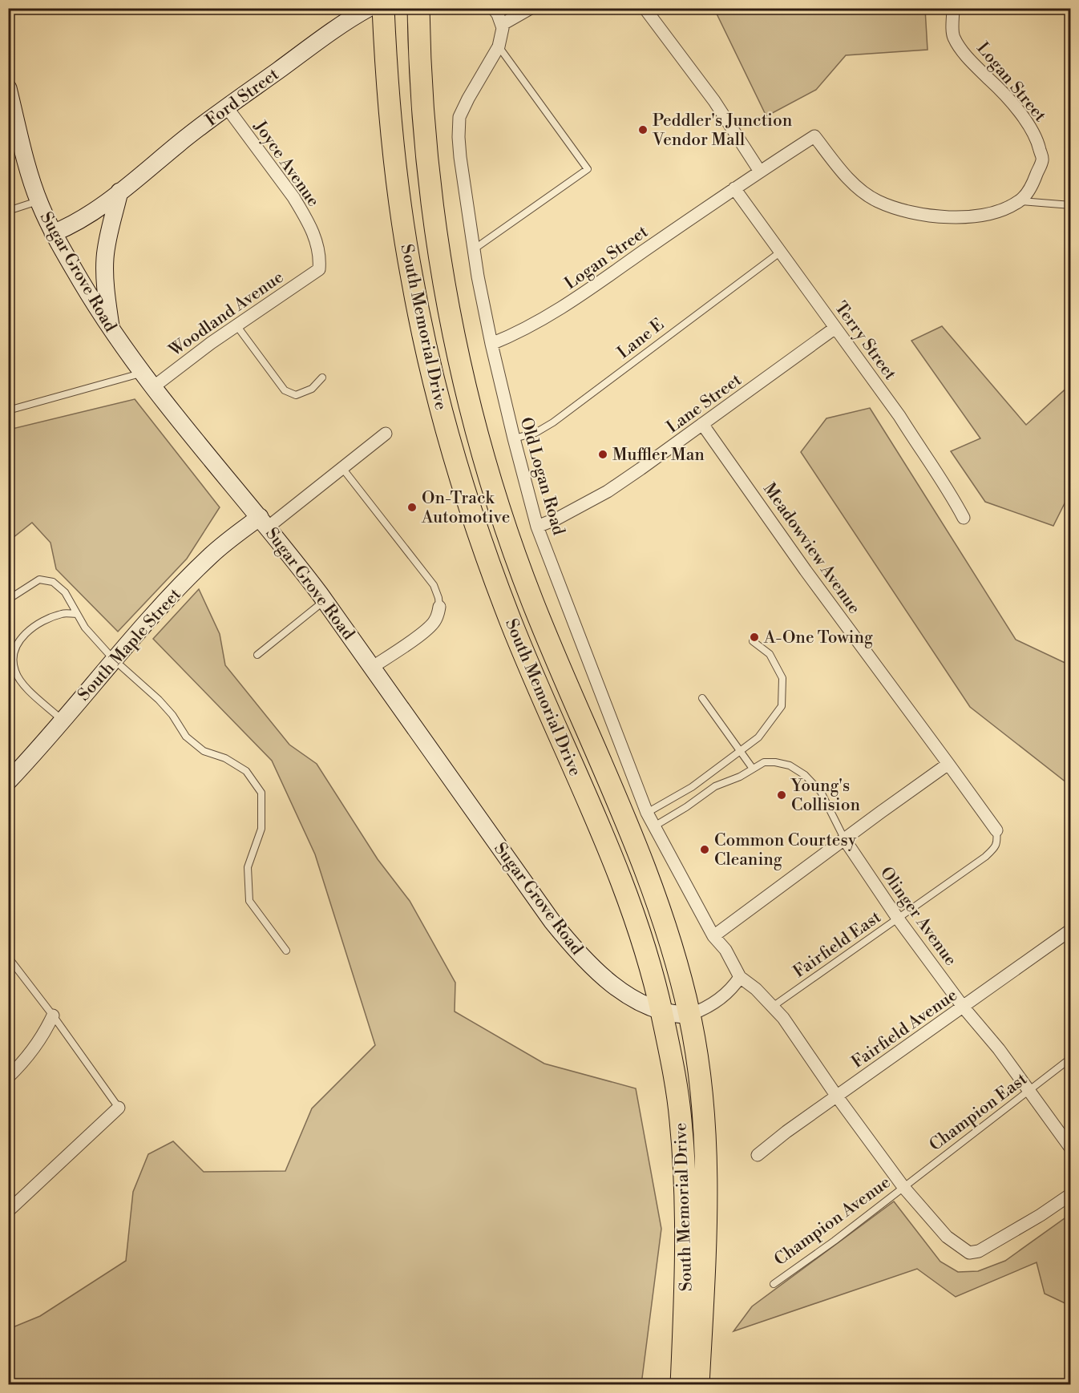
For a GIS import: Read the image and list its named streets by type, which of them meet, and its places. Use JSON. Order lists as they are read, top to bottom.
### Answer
{
  "streets": {
    "highway": ["South Memorial Drive"],
    "street": [
      "Logan Street",
      "Ford Street",
      "Joyce Avenue",
      "Sugar Grove Road",
      "Woodland Avenue",
      "Terry Street",
      "Lane Street",
      "Old Logan Road",
      "Meadowview Avenue",
      "South Maple Street",
      "Olinger Avenue",
      "Fairfield Avenue",
      "Champion Avenue"
    ],
    "lane": ["Lane E", "Fairfield East", "Champion East"]
  },
  "crossings": [
    ["Logan Street", "Terry Street"],
    ["Logan Street", "Old Logan Road"],
    ["Ford Street", "Joyce Avenue"],
    ["Ford Street", "Sugar Grove Road"],
    ["Joyce Avenue", "Woodland Avenue"],
    ["Sugar Grove Road", "Woodland Avenue"],
    ["Sugar Grove Road", "South Memorial Drive"],
    ["Sugar Grove Road", "South Maple Street"],
    ["Lane E", "Terry Street"],
    ["Lane E", "Old Logan Road"],
    ["Terry Street", "Lane Street"],
    ["Lane Street", "Old Logan Road"],
    ["Lane Street", "Meadowview Avenue"],
    ["Meadowview Avenue", "Fairfield East"],
    ["Olinger Avenue", "Fairfield East"],
    ["Olinger Avenue", "Fairfield Avenue"],
    ["Olinger Avenue", "Champion East"],
    ["Champion East", "Champion Avenue"]
  ],
  "places": [
    "Peddler's Junction Vendor Mall",
    "Muffler Man",
    "On-Track Automotive",
    "A-One Towing",
    "Young's Collision",
    "Common Courtesy Cleaning"
  ]
}
